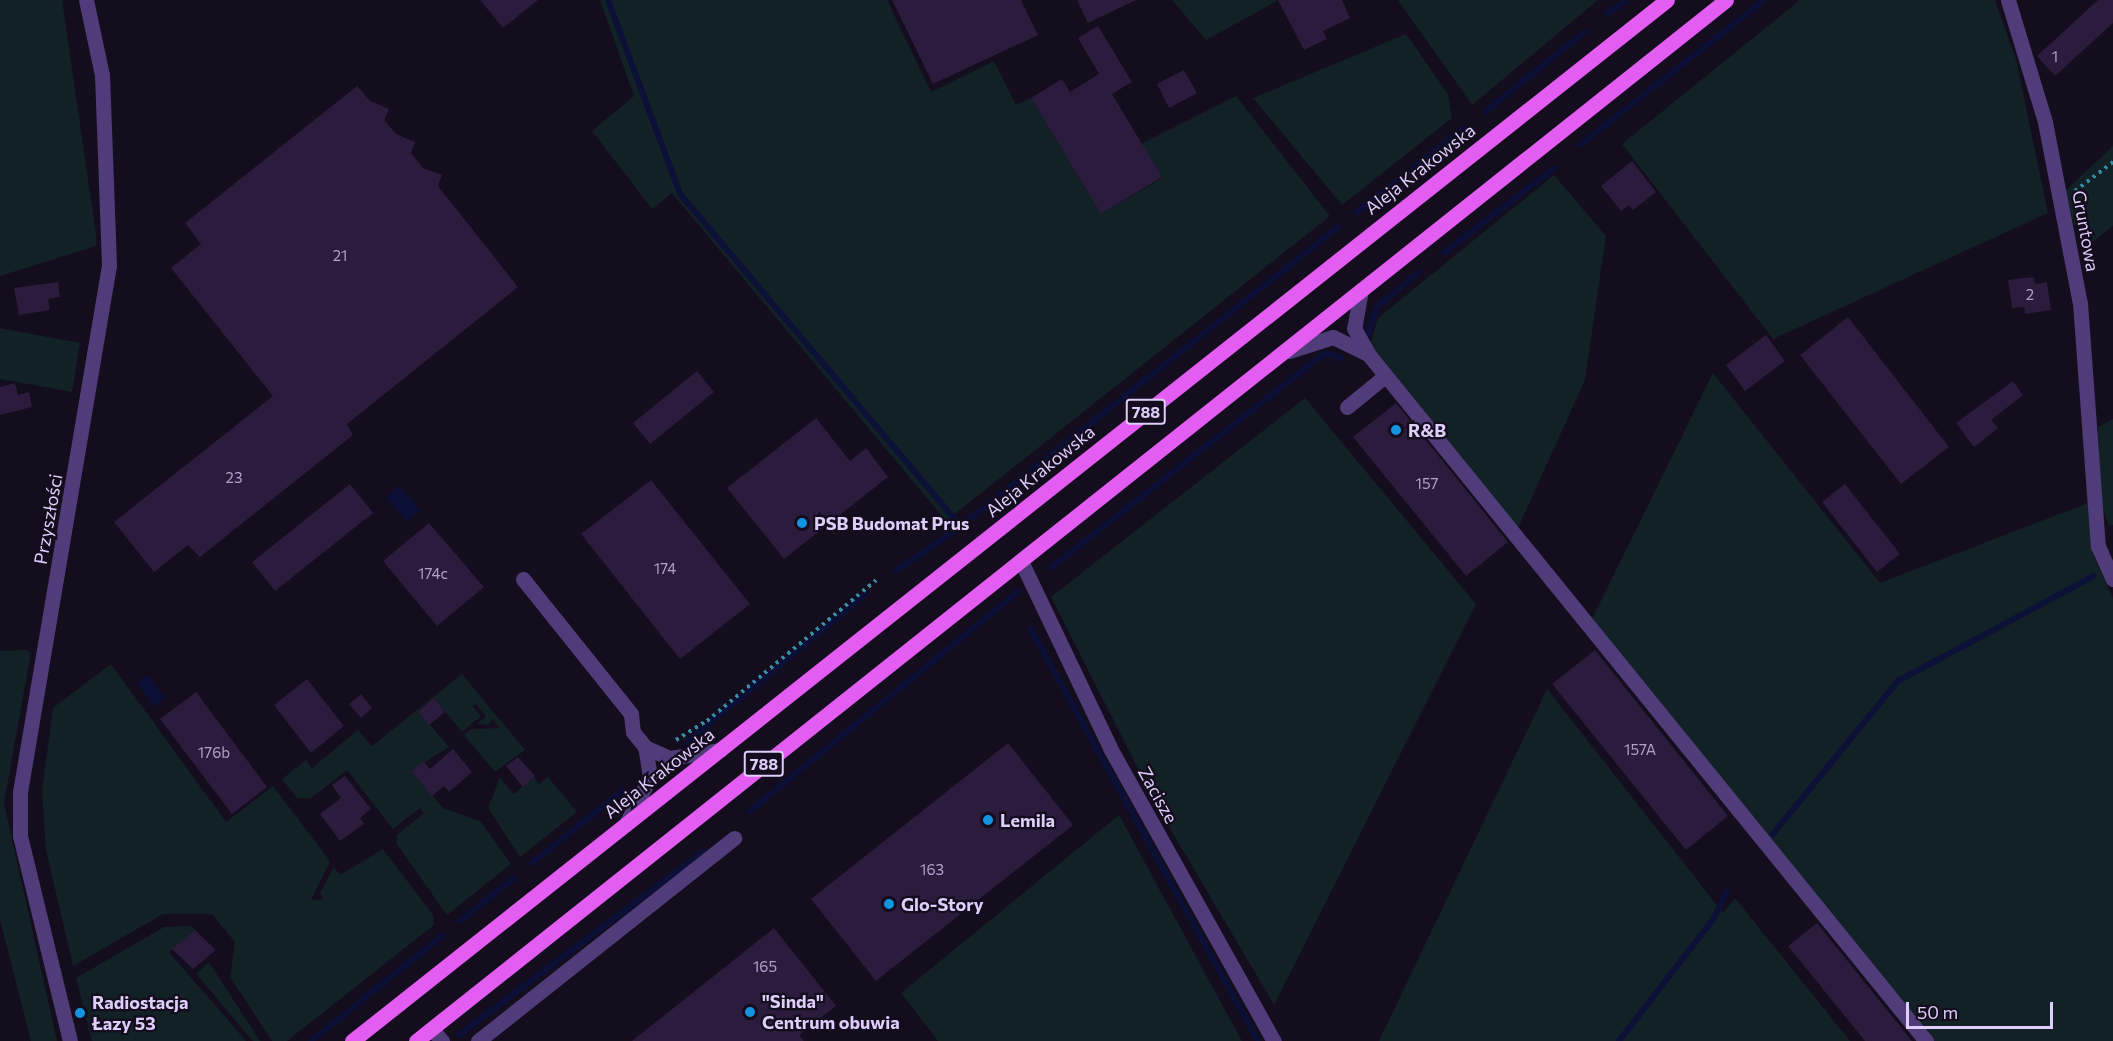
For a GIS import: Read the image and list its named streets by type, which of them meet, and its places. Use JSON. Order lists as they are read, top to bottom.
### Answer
{
  "streets": {
    "main road": ["Aleja Krakowska", "788"],
    "street": ["Gruntowa", "Przyszłości", "Zacisze"]
  },
  "crossings": [
    ["788", "Zacisze"]
  ],
  "places": [
    "R&B",
    "PSB Budomat Prus",
    "Lemila",
    "Glo-Story",
    "\"Sinda\" Centrum obuwia",
    "Radiostacja Łazy 53"
  ],
  "house_numbers": [
    "1",
    "21",
    "2",
    "23",
    "157",
    "174",
    "174c",
    "157A",
    "176b",
    "163",
    "165"
  ],
  "scale_bar": "50 m"
}
